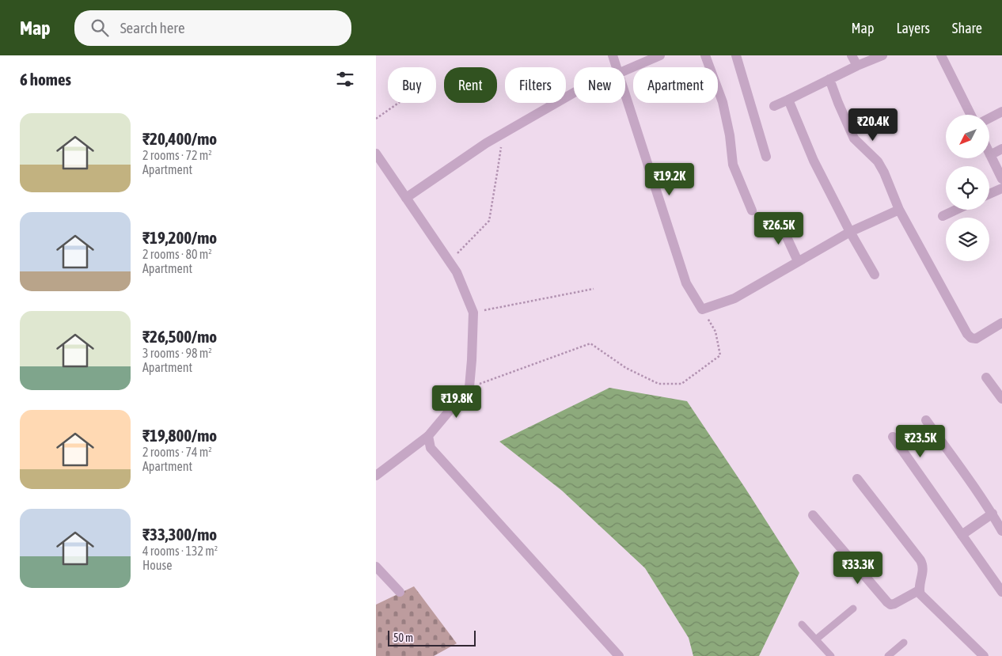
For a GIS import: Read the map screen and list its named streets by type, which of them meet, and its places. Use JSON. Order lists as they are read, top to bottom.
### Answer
{
  "scale_bar": "50 m",
  "north": "bottom left",
  "page": {
    "header": "Map",
    "search": "Search here",
    "nav": ["Map", "Layers", "Share"],
    "heading": "6 homes",
    "chip": [
      "Buy",
      "Rent",
      "Filters",
      "New",
      "Apartment"
    ],
    "list": [
      {
        "name": "₹20,400/mo",
        "note": "2 rooms · 72 m² · Apartment"
      },
      {
        "name": "₹19,200/mo",
        "note": "2 rooms · 80 m² · Apartment"
      },
      {
        "name": "₹26,500/mo",
        "note": "3 rooms · 98 m² · Apartment"
      },
      {
        "name": "₹19,800/mo",
        "note": "2 rooms · 74 m² · Apartment"
      },
      {
        "name": "₹33,300/mo",
        "note": "4 rooms · 132 m² · House"
      }
    ],
    "price": [
      "₹20.4K",
      "₹19.2K",
      "₹26.5K",
      "₹19.8K",
      "₹23.5K",
      "₹33.3K"
    ],
    "scale": "50 m"
  }
}
